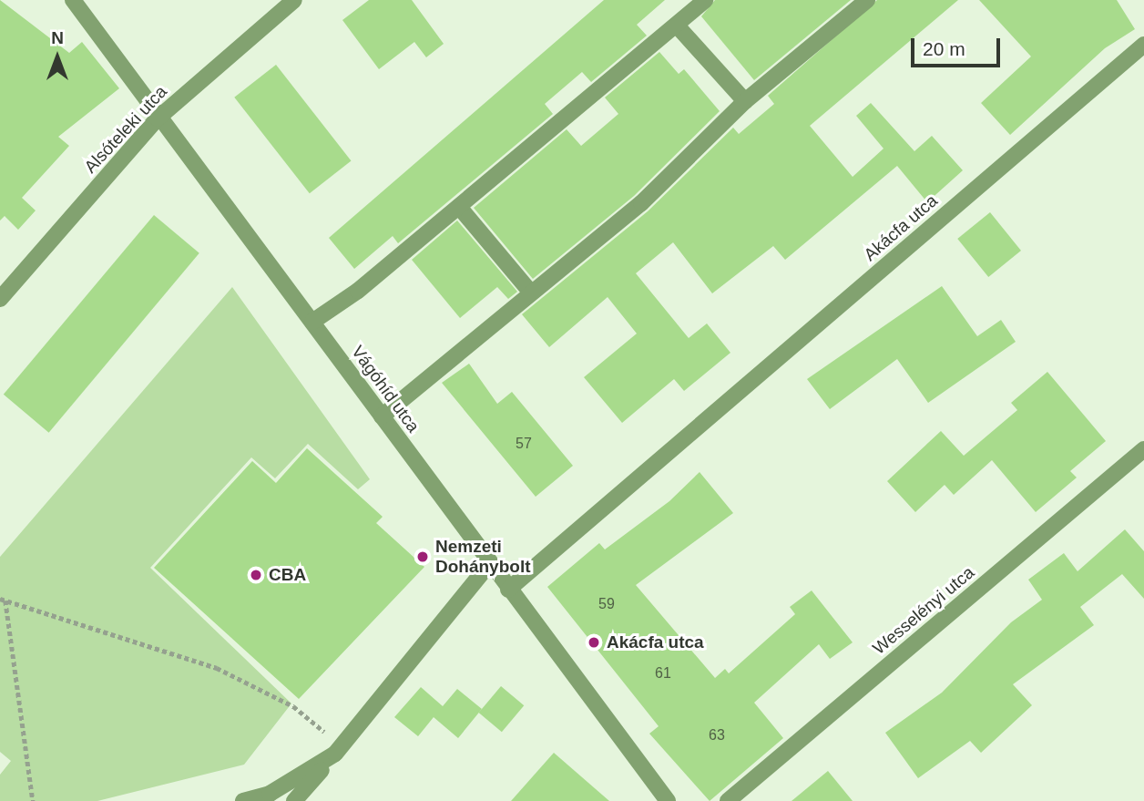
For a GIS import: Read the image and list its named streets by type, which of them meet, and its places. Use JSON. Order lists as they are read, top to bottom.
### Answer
{
  "streets": {
    "street": [
      "Alsóteleki utca",
      "Akácfa utca",
      "Vágóhíd utca",
      "Wesselényi utca"
    ]
  },
  "crossings": [
    ["Alsóteleki utca", "Vágóhíd utca"],
    ["Akácfa utca", "Vágóhíd utca"]
  ],
  "places": ["Nemzeti Dohánybolt", "CBA", "Akácfa utca"],
  "house_numbers": [
    "57",
    "59",
    "61",
    "63"
  ],
  "scale_bar": "20 m",
  "north": "top"
}
